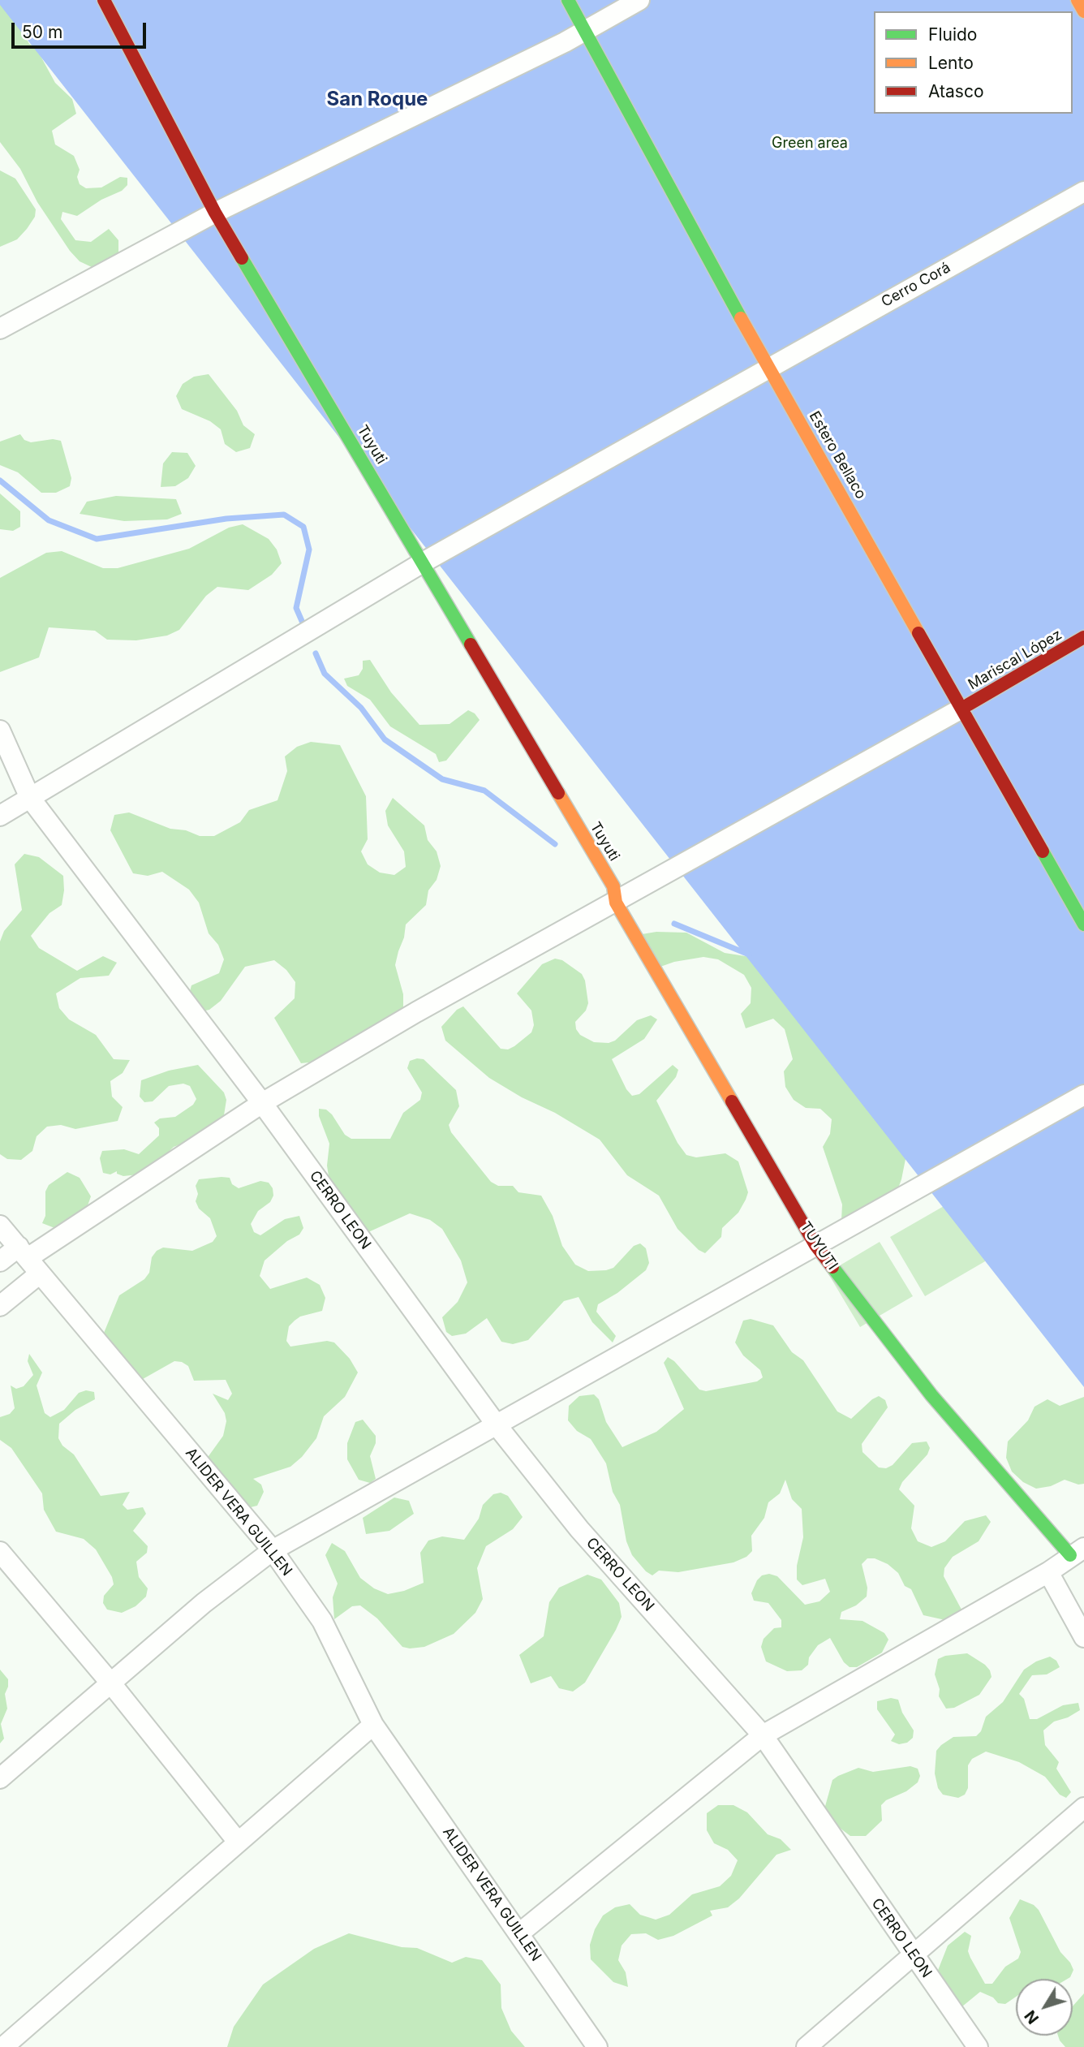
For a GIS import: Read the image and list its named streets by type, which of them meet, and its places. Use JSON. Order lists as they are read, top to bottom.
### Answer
{
  "streets": {
    "main road": [
      "Tuyuti",
      "Estero Bellaco",
      "Mariscal López",
      "TUYUTI"
    ],
    "street": ["Cerro Corá", "CERRO LEON", "ALIDER VERA GUILLEN"]
  },
  "crossings": [
    ["Cerro Corá", "Tuyuti"],
    ["Cerro Corá", "Estero Bellaco"],
    ["Cerro Corá", "CERRO LEON"],
    ["Tuyuti", "TUYUTI"],
    ["Estero Bellaco", "Mariscal López"]
  ],
  "districts": ["San Roque"],
  "parks": ["Green area"],
  "legend": ["Fluido", "Lento", "Atasco"],
  "scale_bar": "50 m",
  "north": "bottom left"
}
